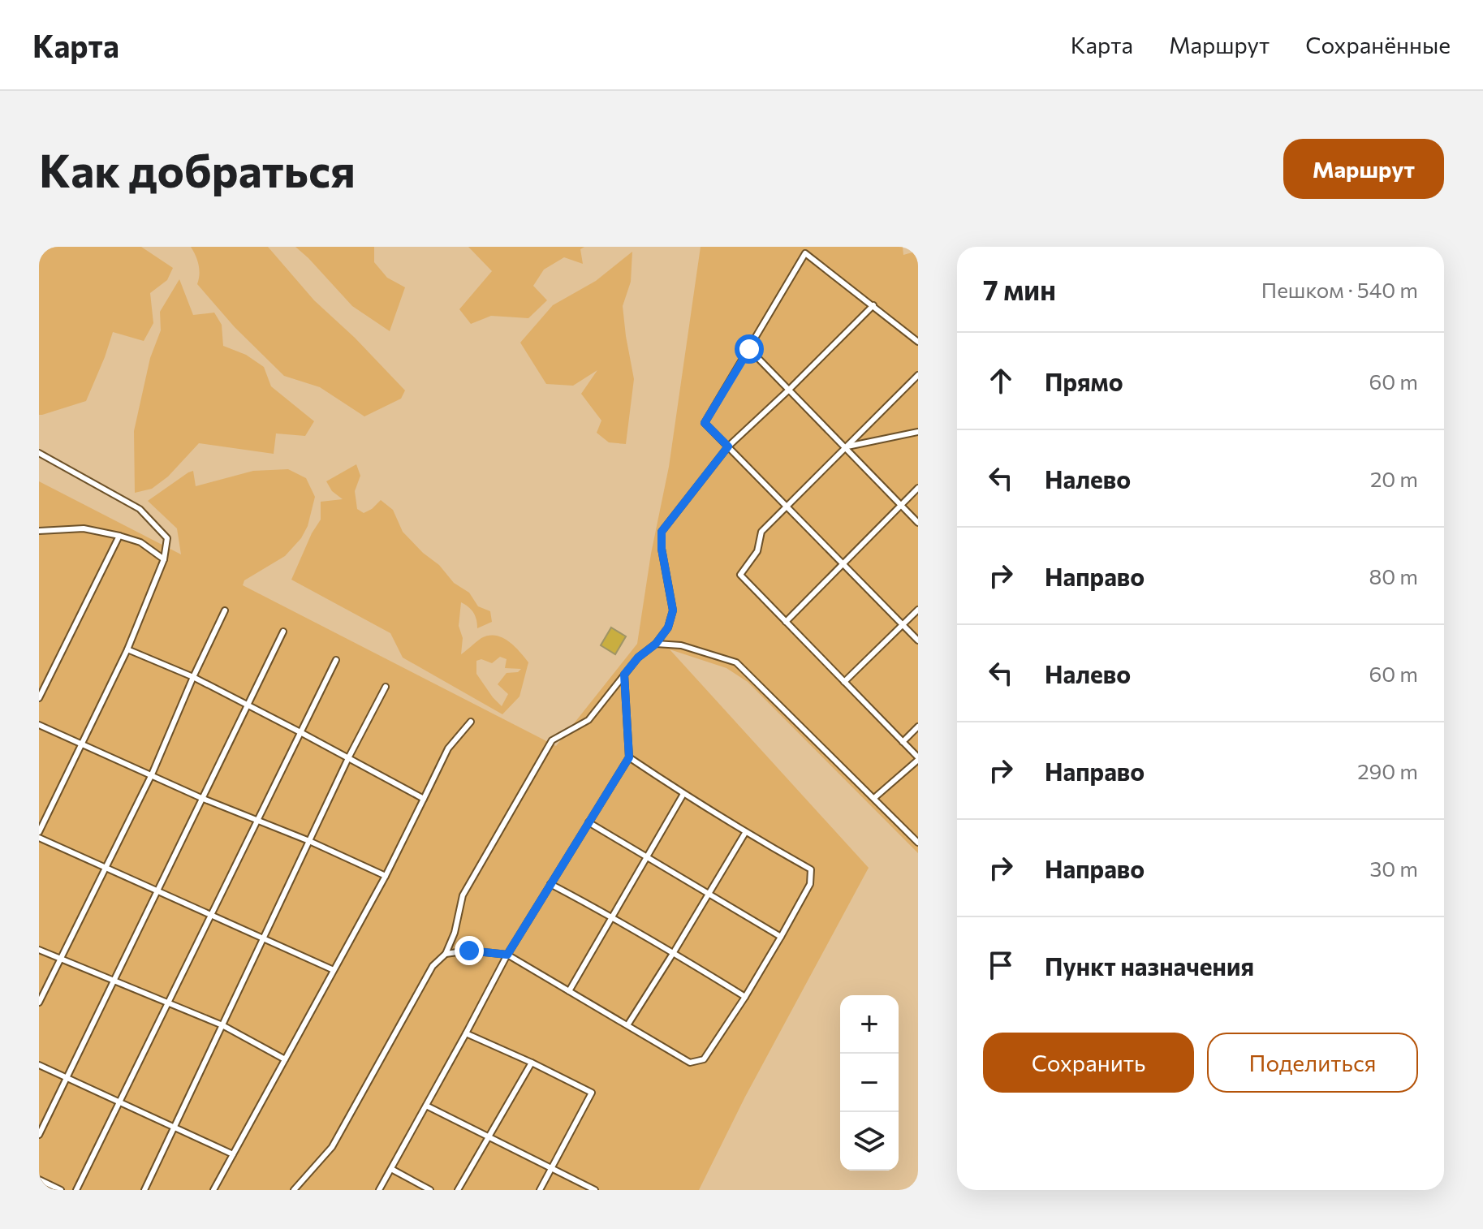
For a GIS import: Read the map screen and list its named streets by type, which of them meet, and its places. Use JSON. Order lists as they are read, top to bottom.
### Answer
{
  "page": {
    "header": "Карта",
    "nav": ["Карта", "Маршрут", "Сохранённые"],
    "buttons": [
      "Маршрут",
      ["Сохранить", "Поделиться"]
    ],
    "title": "Как добраться",
    "heading": ["7 мин", "Пешком · 540 m"],
    "list": [
      ["Прямо", "60 m"],
      ["Налево", "20 m"],
      ["Направо", "80 m"],
      ["Налево", "60 m"],
      ["Направо", "290 m"],
      ["Направо", "30 m"],
      "Пункт назначения"
    ],
    "map_buttons": ["+", "−"]
  }
}
